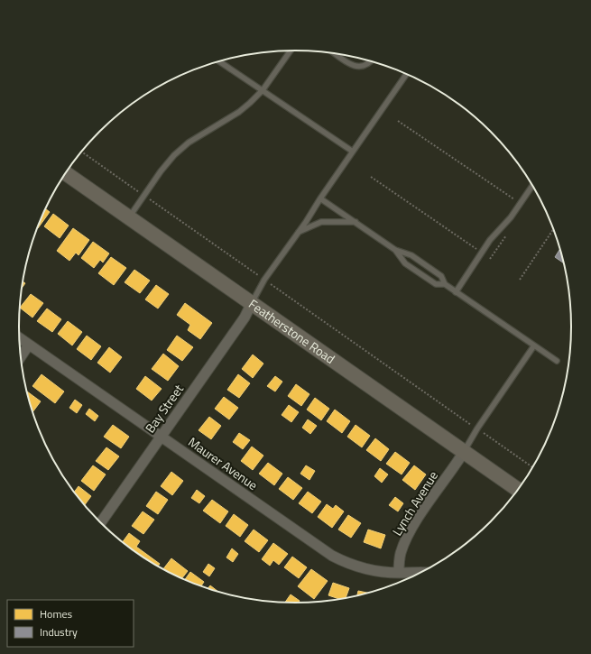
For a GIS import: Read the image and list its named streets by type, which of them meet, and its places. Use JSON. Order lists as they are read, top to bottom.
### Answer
{
  "streets": {
    "street": [
      "Featherstone Road",
      "Bay Street",
      "Maurer Avenue",
      "Lynch Avenue"
    ]
  },
  "crossings": [
    ["Featherstone Road", "Bay Street"],
    ["Featherstone Road", "Lynch Avenue"],
    ["Bay Street", "Maurer Avenue"],
    ["Maurer Avenue", "Lynch Avenue"]
  ],
  "legend": ["Homes", "Industry"]
}
